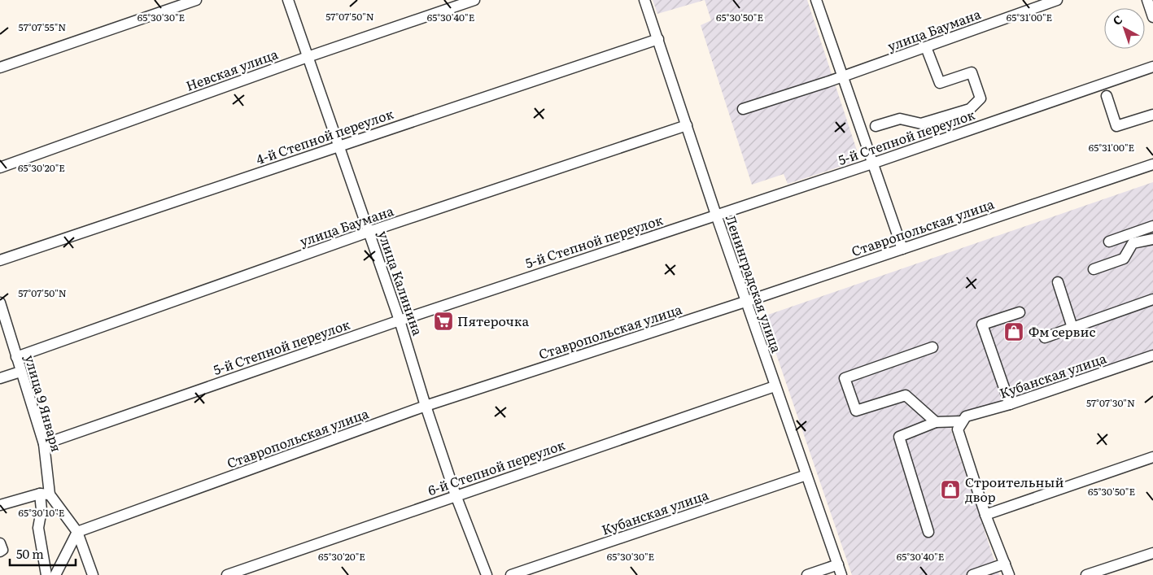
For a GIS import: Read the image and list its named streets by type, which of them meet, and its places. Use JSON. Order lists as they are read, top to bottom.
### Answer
{
  "streets": {
    "street": [
      "улица Баумана",
      "Невская улица",
      "4-й Степной переулок",
      "5-й Степной переулок",
      "Ставропольская улица",
      "улица Калинина",
      "Ленинградская улица",
      "Кубанская улица",
      "улица 9 Января",
      "6-й Степной переулок"
    ]
  },
  "crossings": [
    ["улица Баумана", "улица Калинина"],
    ["улица Баумана", "Ленинградская улица"],
    ["улица Баумана", "улица 9 Января"],
    ["Невская улица", "улица Калинина"],
    ["4-й Степной переулок", "улица Калинина"],
    ["4-й Степной переулок", "Ленинградская улица"],
    ["5-й Степной переулок", "улица Калинина"],
    ["5-й Степной переулок", "Ленинградская улица"],
    ["5-й Степной переулок", "улица 9 Января"],
    ["Ставропольская улица", "улица Калинина"],
    ["Ставропольская улица", "Ленинградская улица"],
    ["улица Калинина", "6-й Степной переулок"],
    ["Ленинградская улица", "Кубанская улица"],
    ["Ленинградская улица", "6-й Степной переулок"]
  ],
  "places": {
    "supermarket": ["Пятерочка"],
    "shop": ["Фм сервис", "Строительный двор"]
  },
  "scale_bar": "50 m",
  "north": "top left",
  "coordinates": [
    "57°07'50\"N",
    "65°30'30\"E",
    "65°30'40\"E",
    "65°30'50\"E",
    "65°31'00\"E",
    "57°07'55\"N",
    "65°30'20\"E",
    "57°07'30\"N",
    "65°30'10\"E"
  ]
}
